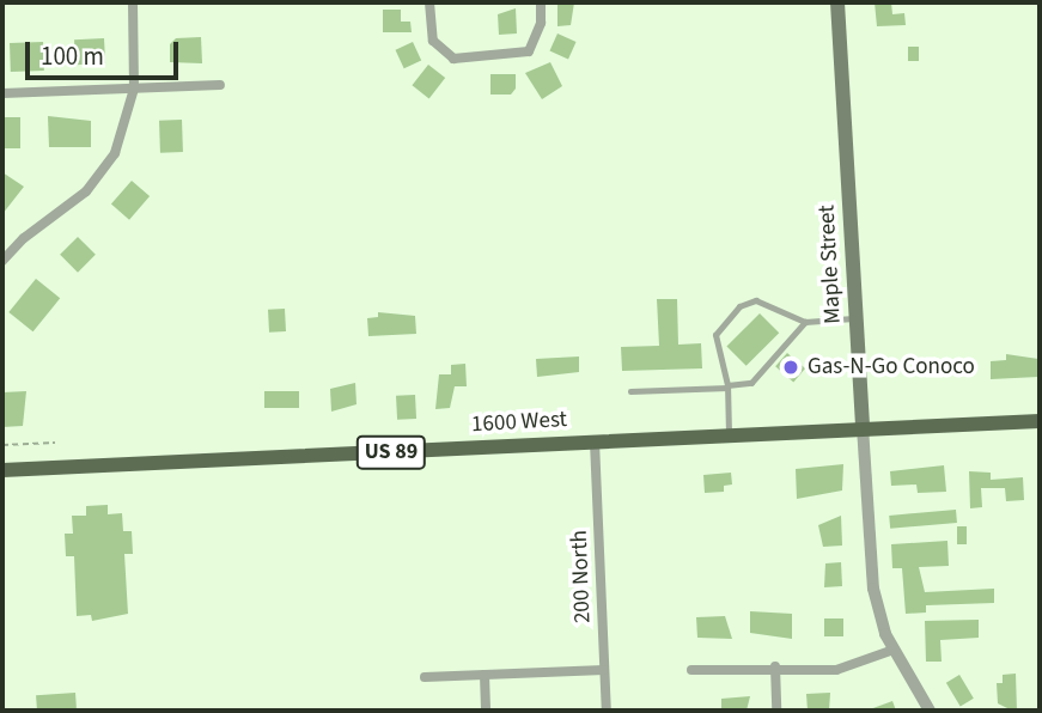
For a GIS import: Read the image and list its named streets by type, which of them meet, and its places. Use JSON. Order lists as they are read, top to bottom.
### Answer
{
  "streets": {
    "main road": ["Maple Street", "1600 West", "US 89"],
    "street": ["200 North"]
  },
  "crossings": [
    ["Maple Street", "1600 West"],
    ["1600 West", "200 North"]
  ],
  "places": ["Gas-N-Go Conoco"],
  "scale_bar": "100 m"
}
